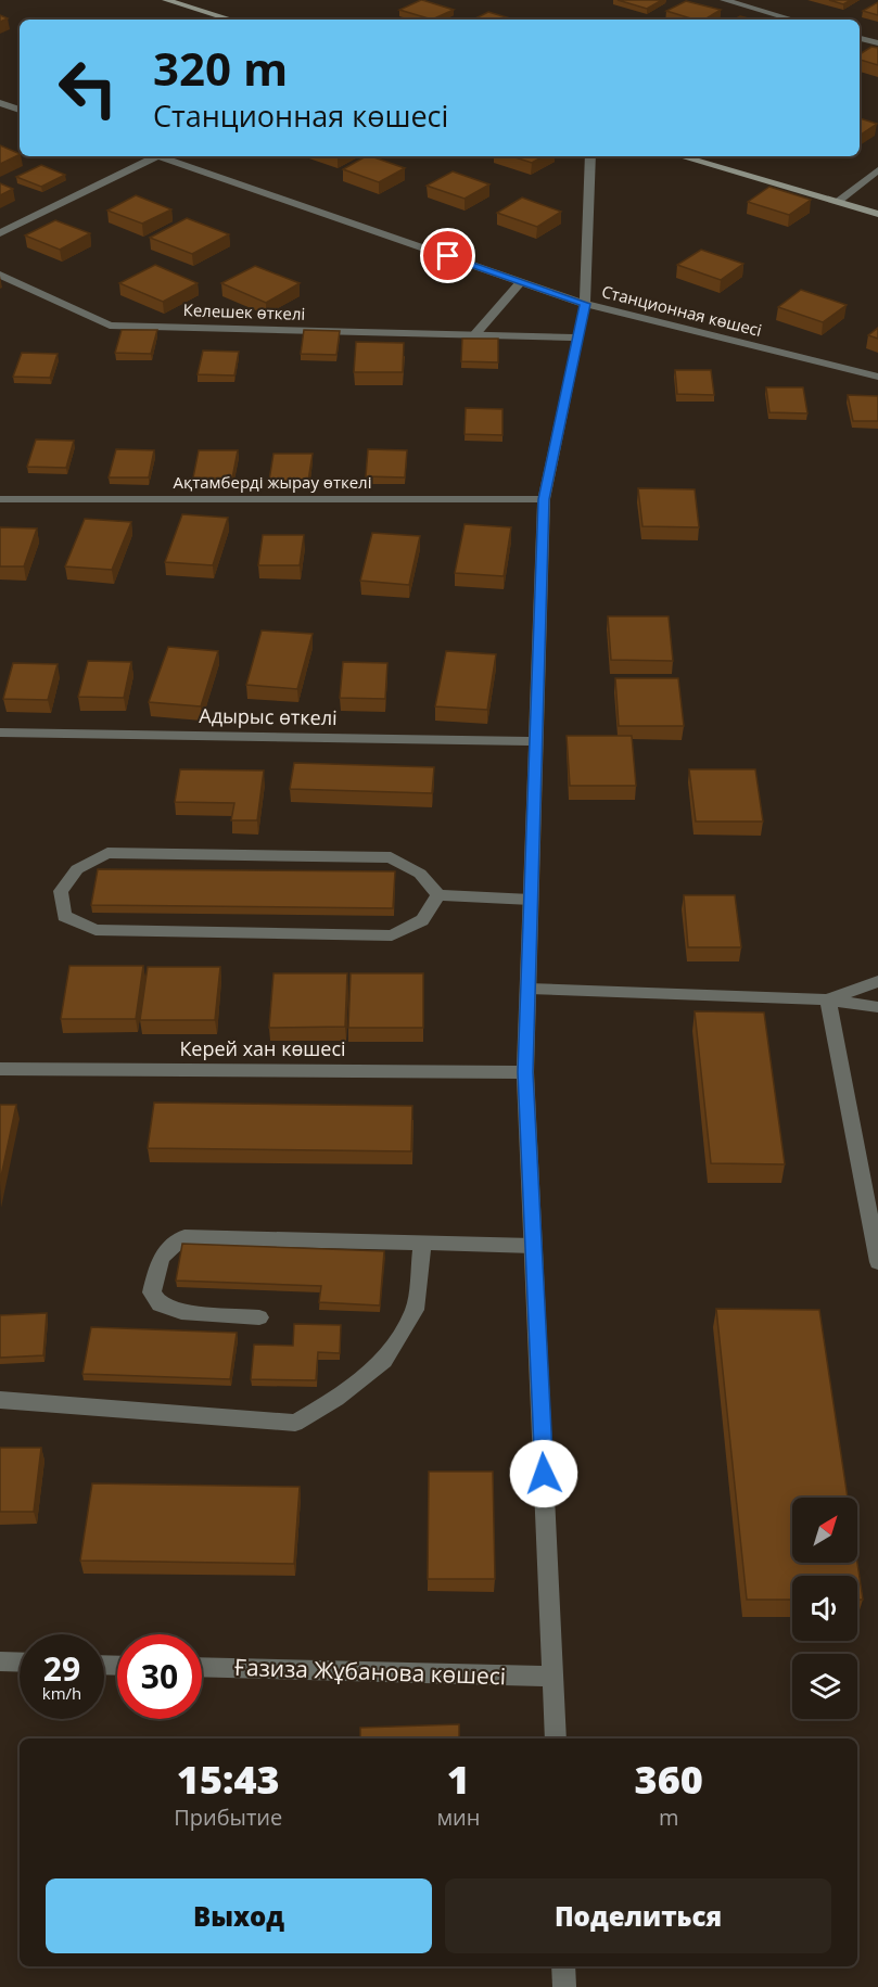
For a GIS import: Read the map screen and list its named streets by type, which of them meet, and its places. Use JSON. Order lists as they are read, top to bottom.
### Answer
{
  "streets": {
    "street": [
      "Станционная көшесі",
      "Келешек өткелі",
      "Ақтамберді жырау өткелі",
      "Адырыс өткелі",
      "Керей хан көшесі",
      "Ғазиза Жұбанова көшесі"
    ]
  },
  "north": "top right",
  "page": {
    "turn": ["320 m", "Станционная көшесі"],
    "speed": "29 km/h",
    "limit": "30",
    "eta": [
      "15:43",
      "Прибытие",
      "1",
      "мин",
      "360",
      "m"
    ],
    "buttons": ["Выход", "Поделиться"]
  }
}
